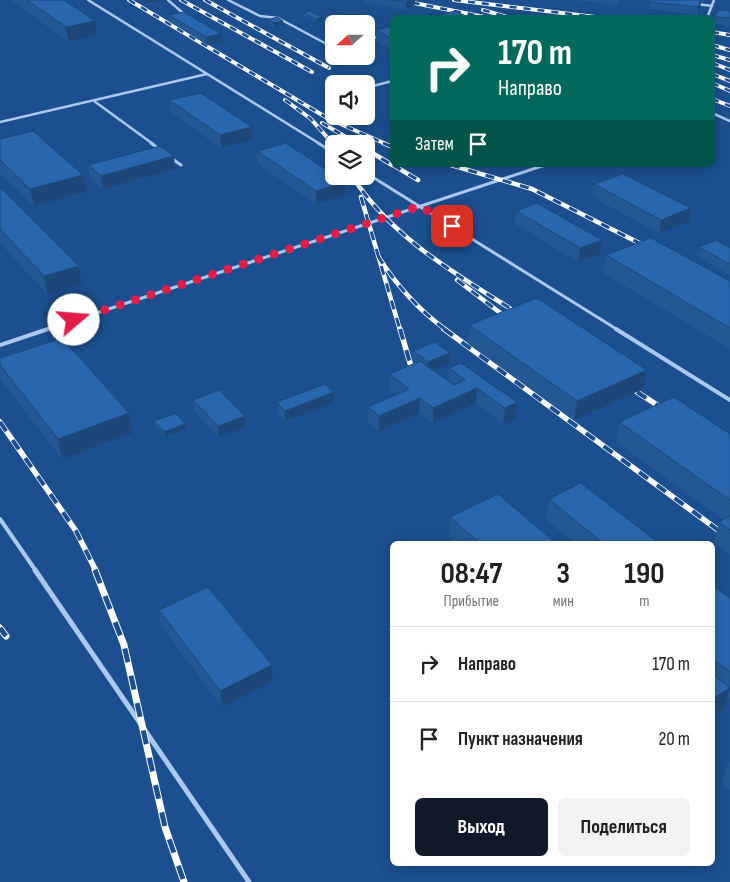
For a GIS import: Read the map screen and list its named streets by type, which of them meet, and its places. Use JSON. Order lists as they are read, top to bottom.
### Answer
{
  "north": "left",
  "page": {
    "turn": ["170 m", "Направо"],
    "then": "Затем",
    "eta": [
      "08:47",
      "Прибытие",
      "3",
      "мин",
      "190",
      "m"
    ],
    "list": [
      {
        "name": "Направо",
        "value": "170 m"
      },
      {
        "name": "Пункт назначения",
        "value": "20 m"
      }
    ],
    "buttons": ["Выход", "Поделиться"]
  }
}
